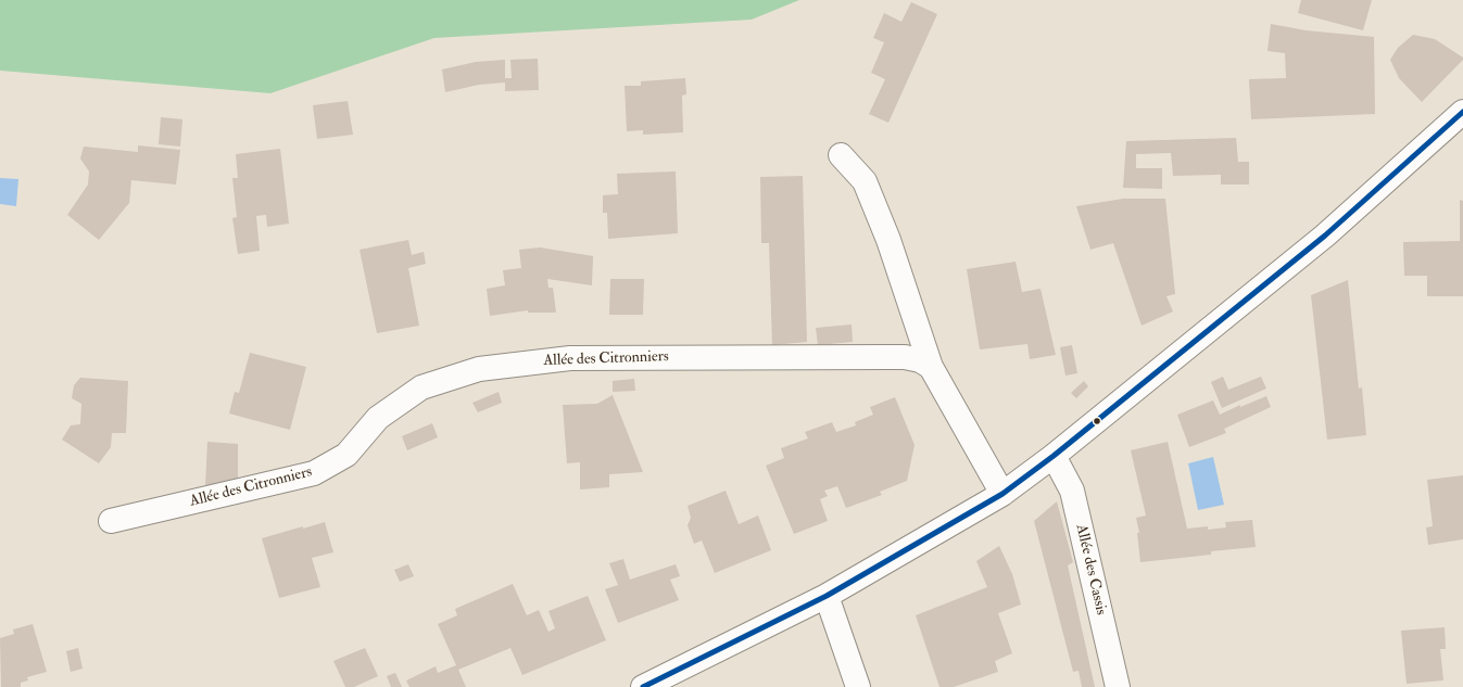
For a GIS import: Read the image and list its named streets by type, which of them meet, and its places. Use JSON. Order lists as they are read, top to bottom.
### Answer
{
  "streets": {
    "street": ["Allée des Citronniers", "Allée des Cassis"]
  }
}
